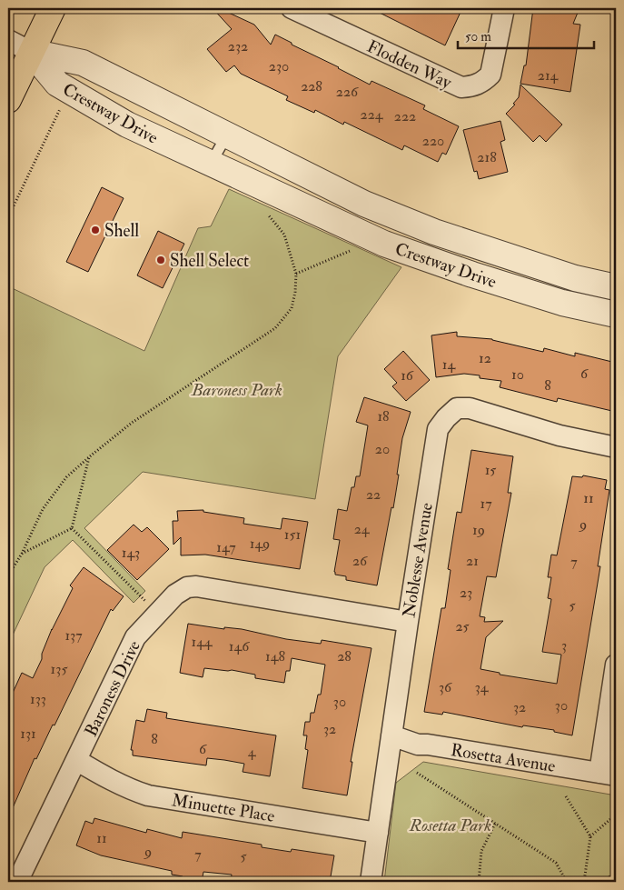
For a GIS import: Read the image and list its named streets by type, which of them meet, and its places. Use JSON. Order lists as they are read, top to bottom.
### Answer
{
  "streets": {
    "street": [
      "Flodden Way",
      "Crestway Drive",
      "Noblesse Avenue",
      "Baroness Drive",
      "Rosetta Avenue",
      "Minuette Place"
    ]
  },
  "crossings": [
    ["Noblesse Avenue", "Baroness Drive"],
    ["Noblesse Avenue", "Rosetta Avenue"],
    ["Noblesse Avenue", "Minuette Place"],
    ["Baroness Drive", "Minuette Place"]
  ],
  "parks": ["Baroness Park", "Rosetta Park"],
  "places": ["Shell", "Shell Select"],
  "house_numbers": [
    "232",
    "230",
    "214",
    "228",
    "226",
    "224",
    "222",
    "220",
    "218",
    "12",
    "14",
    "6",
    "10",
    "16",
    "8",
    "18",
    "20",
    "15",
    "22",
    "11",
    "17",
    "9",
    "24",
    "19",
    "151",
    "149",
    "147",
    "143",
    "26",
    "21",
    "7",
    "23",
    "5",
    "25",
    "137",
    "144",
    "3",
    "146",
    "148",
    "28",
    "135",
    "36",
    "34",
    "133",
    "30",
    "30",
    "32",
    "32",
    "131",
    "8",
    "6",
    "4",
    "11",
    "9",
    "7",
    "5"
  ],
  "scale_bar": "50 m"
}
